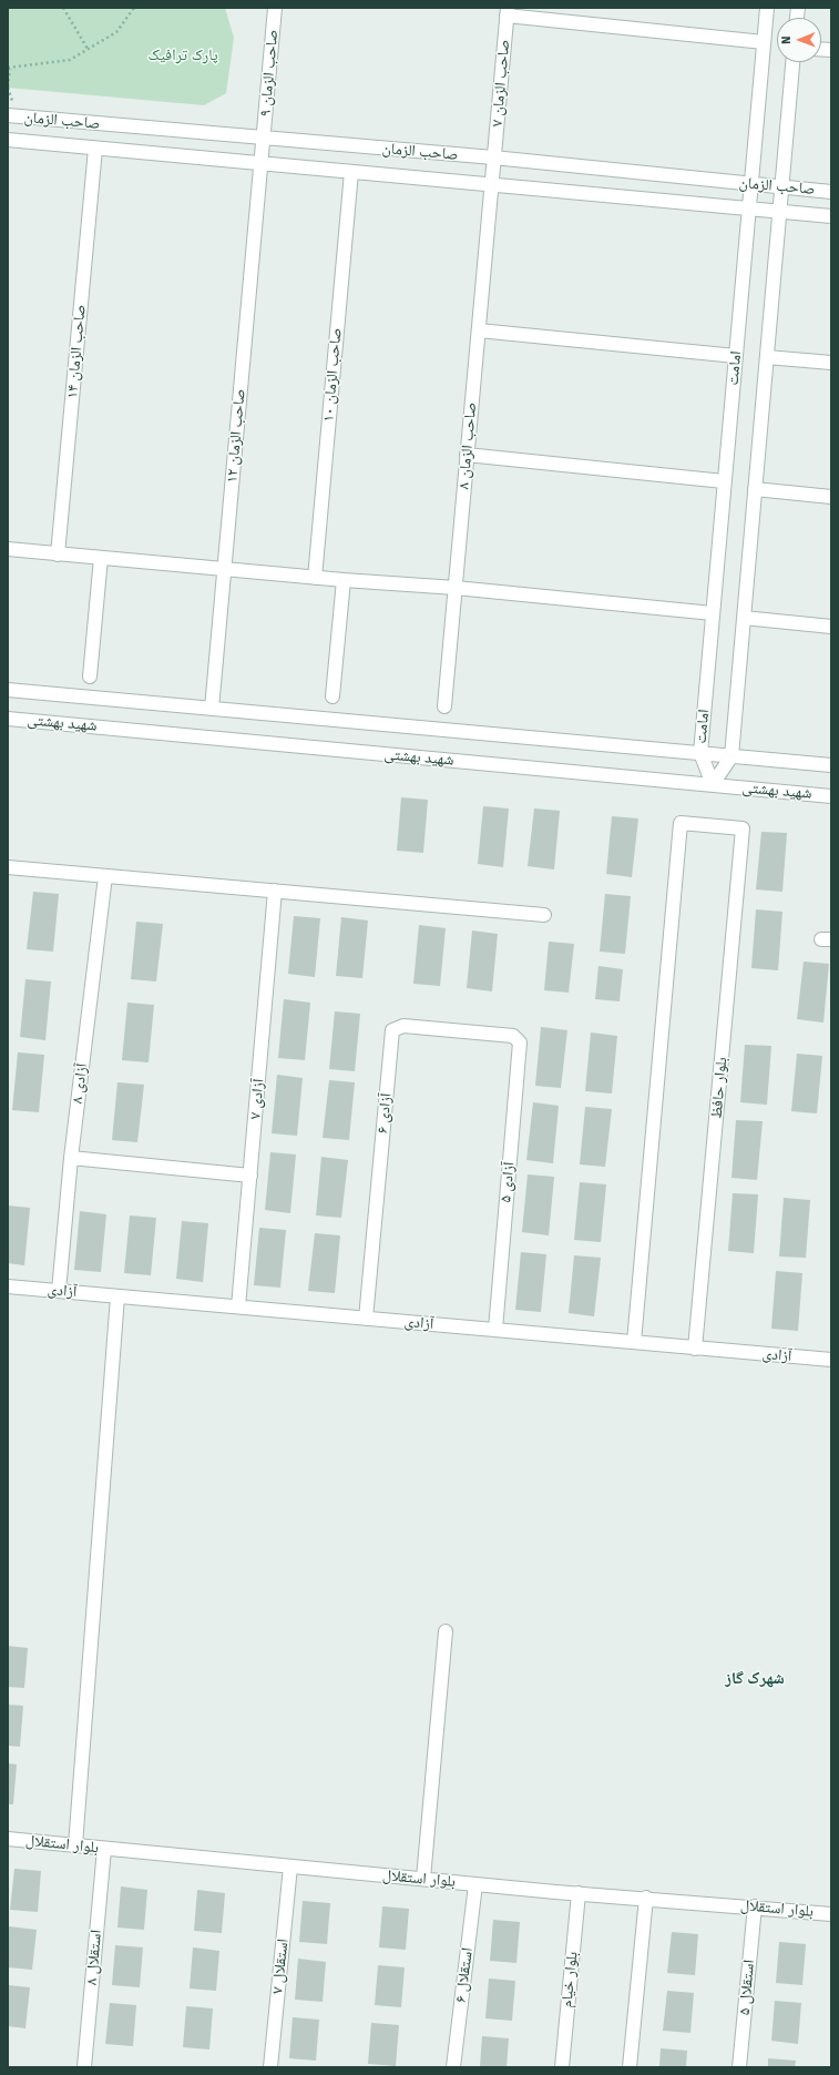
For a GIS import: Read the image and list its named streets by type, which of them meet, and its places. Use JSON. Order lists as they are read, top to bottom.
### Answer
{
  "streets": {
    "street": [
      "صاحب الزمان ۹",
      "صاحب الزمان ۷",
      "صاحب الزمان",
      "صاحب الزمان ۱۴",
      "امامت",
      "صاحب الزمان ۱۰",
      "صاحب الزمان ۱۲",
      "صاحب الزمان ۸",
      "شهید بهشتی",
      "آزادی ۸",
      "بلوار حافظ",
      "آزادی ۷",
      "آزادی ۶",
      "آزادی ۵",
      "آزادی",
      "بلوار استقلال",
      "استقلال ۸",
      "استقلال ۷",
      "استقلال ۶",
      "بلوار خیام",
      "استقلال ۵"
    ]
  },
  "crossings": [
    ["صاحب الزمان ۹", "صاحب الزمان"],
    ["صاحب الزمان ۹", "صاحب الزمان ۱۲"],
    ["صاحب الزمان ۷", "صاحب الزمان"],
    ["صاحب الزمان ۷", "صاحب الزمان ۸"],
    ["صاحب الزمان", "صاحب الزمان ۱۴"],
    ["صاحب الزمان", "امامت"],
    ["صاحب الزمان", "صاحب الزمان ۱۰"],
    ["صاحب الزمان", "صاحب الزمان ۱۲"],
    ["صاحب الزمان", "صاحب الزمان ۸"],
    ["امامت", "شهید بهشتی"],
    ["صاحب الزمان ۱۲", "شهید بهشتی"],
    ["آزادی ۸", "آزادی"],
    ["بلوار حافظ", "آزادی"],
    ["آزادی ۷", "آزادی"],
    ["آزادی ۶", "آزادی ۵"],
    ["آزادی ۶", "آزادی"],
    ["آزادی ۵", "آزادی"],
    ["بلوار استقلال", "استقلال ۸"],
    ["بلوار استقلال", "استقلال ۷"],
    ["بلوار استقلال", "استقلال ۶"],
    ["بلوار استقلال", "بلوار خیام"],
    ["بلوار استقلال", "استقلال ۵"]
  ],
  "districts": ["شهرک گاز"],
  "parks": ["پارک ترافیک"],
  "north": "left"
}
